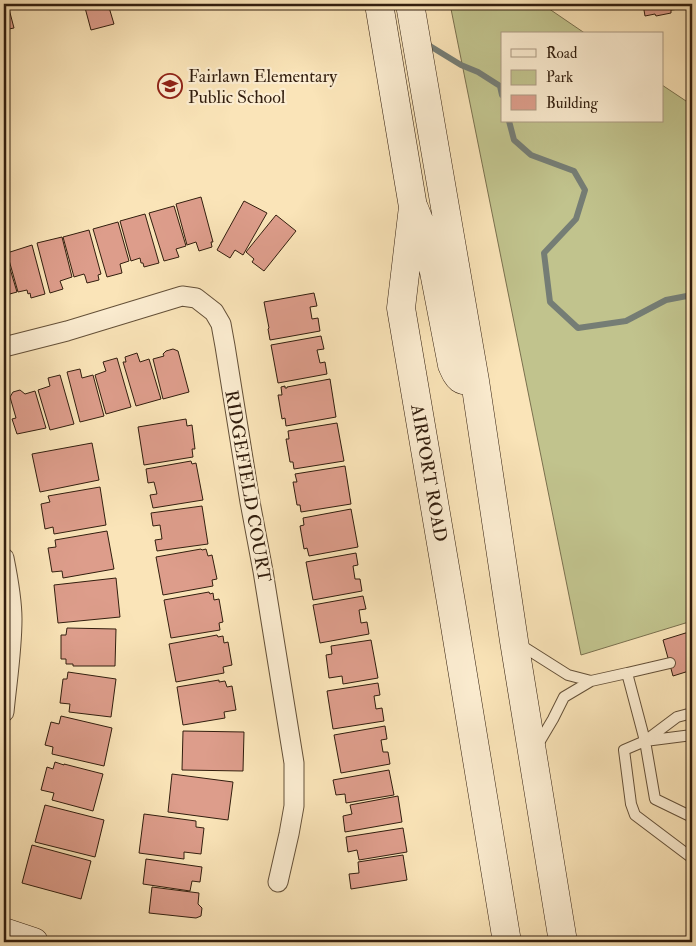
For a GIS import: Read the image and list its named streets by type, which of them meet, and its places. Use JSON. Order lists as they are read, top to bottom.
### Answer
{
  "streets": {
    "main road": ["AIRPORT ROAD"],
    "street": ["RIDGEFIELD COURT"]
  },
  "places": {
    "school or university": ["Fairlawn Elementary Public School"]
  },
  "legend": ["Road", "Park", "Building"]
}
